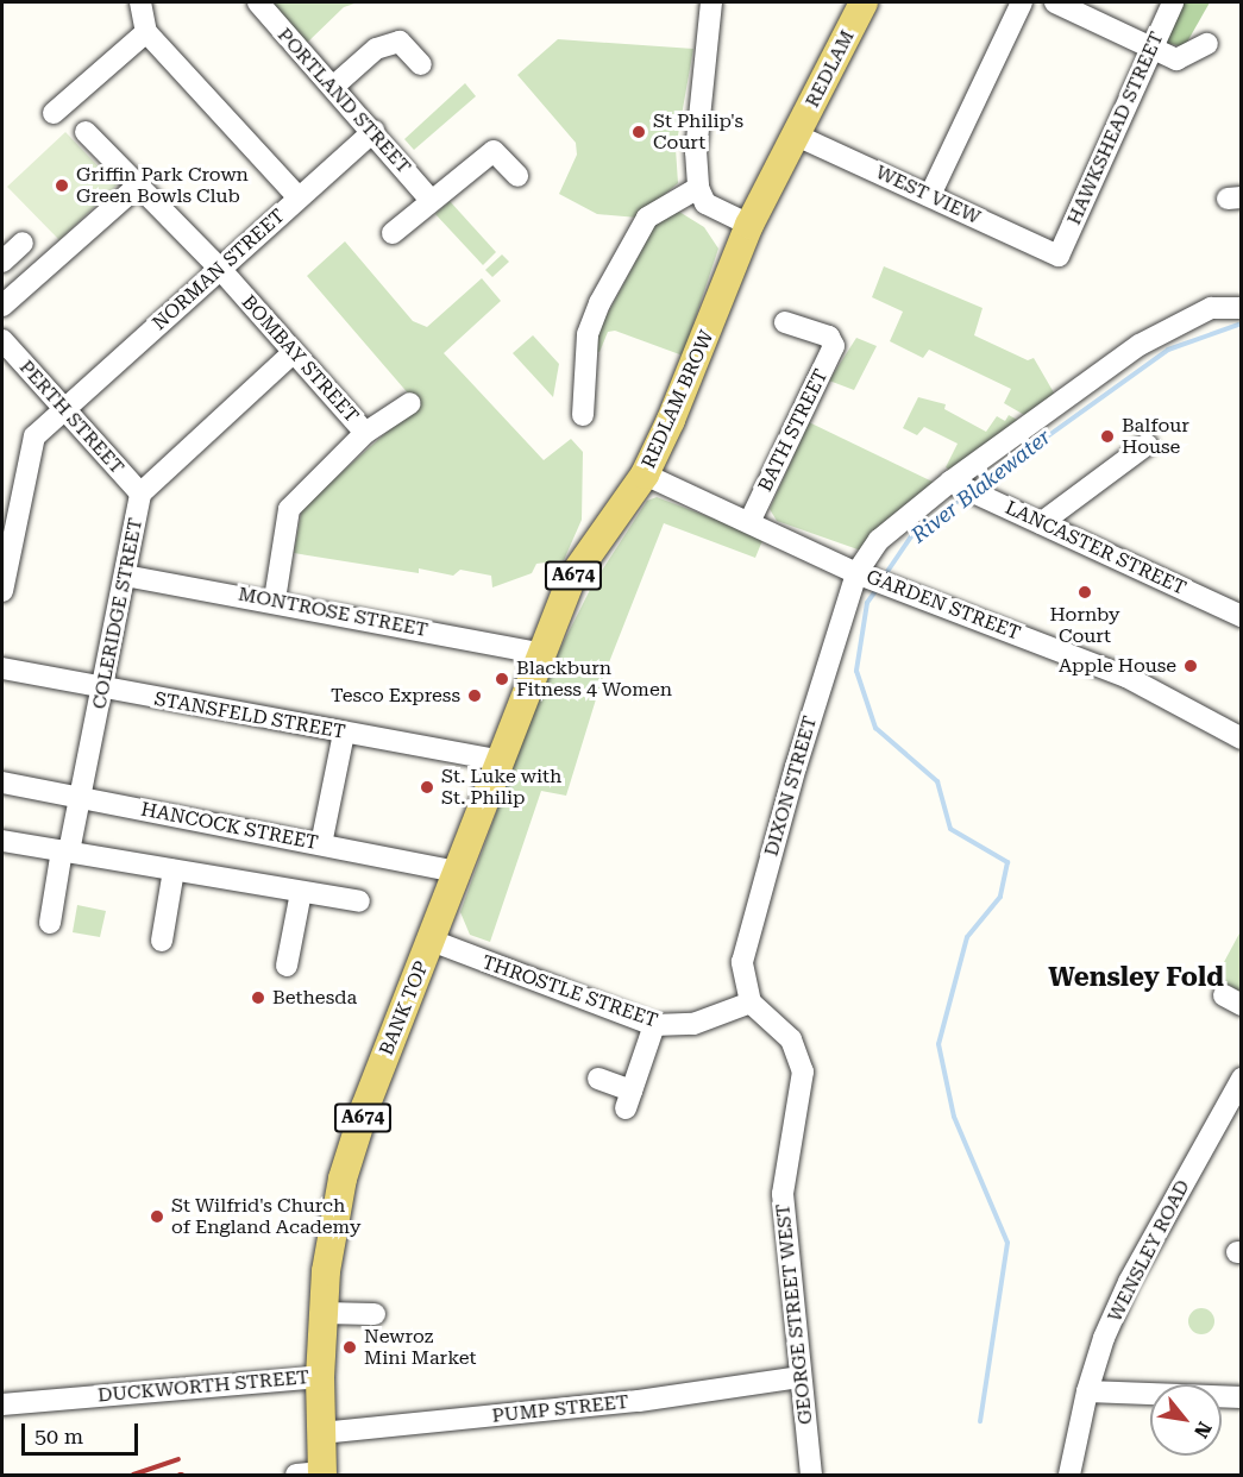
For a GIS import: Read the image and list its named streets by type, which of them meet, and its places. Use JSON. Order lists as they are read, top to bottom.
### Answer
{
  "streets": {
    "main road": [
      "REDLAM",
      "REDLAM BROW",
      "A674",
      "BANK TOP"
    ],
    "street": [
      "PORTLAND STREET",
      "HAWKSHEAD STREET",
      "WEST VIEW",
      "NORMAN STREET",
      "BOMBAY STREET",
      "PERTH STREET",
      "BATH STREET",
      "LANCASTER STREET",
      "GARDEN STREET",
      "MONTROSE STREET",
      "COLERIDGE STREET",
      "STANSFELD STREET",
      "DIXON STREET",
      "HANCOCK STREET",
      "THROSTLE STREET",
      "WENSLEY ROAD",
      "GEORGE STREET WEST",
      "DUCKWORTH STREET",
      "PUMP STREET"
    ]
  },
  "crossings": [
    ["REDLAM", "WEST VIEW"],
    ["REDLAM", "REDLAM BROW"],
    ["PORTLAND STREET", "NORMAN STREET"],
    ["HAWKSHEAD STREET", "WEST VIEW"],
    ["WEST VIEW", "REDLAM BROW"],
    ["NORMAN STREET", "BOMBAY STREET"],
    ["NORMAN STREET", "PERTH STREET"],
    ["BOMBAY STREET", "COLERIDGE STREET"],
    ["REDLAM BROW", "GARDEN STREET"],
    ["REDLAM BROW", "MONTROSE STREET"],
    ["REDLAM BROW", "BANK TOP"],
    ["PERTH STREET", "COLERIDGE STREET"],
    ["BATH STREET", "GARDEN STREET"],
    ["LANCASTER STREET", "DIXON STREET"],
    ["A674", "BANK TOP"],
    ["A674", "DUCKWORTH STREET"],
    ["A674", "PUMP STREET"],
    ["GARDEN STREET", "DIXON STREET"],
    ["MONTROSE STREET", "COLERIDGE STREET"],
    ["MONTROSE STREET", "BANK TOP"],
    ["COLERIDGE STREET", "STANSFELD STREET"],
    ["COLERIDGE STREET", "HANCOCK STREET"],
    ["STANSFELD STREET", "BANK TOP"],
    ["DIXON STREET", "THROSTLE STREET"],
    ["DIXON STREET", "GEORGE STREET WEST"],
    ["HANCOCK STREET", "BANK TOP"],
    ["THROSTLE STREET", "BANK TOP"],
    ["THROSTLE STREET", "GEORGE STREET WEST"],
    ["BANK TOP", "DUCKWORTH STREET"],
    ["GEORGE STREET WEST", "PUMP STREET"]
  ],
  "districts": ["Wensley Fold"],
  "water": ["River Blakewater"],
  "places": [
    "St Philip's Court",
    "Griffin Park Crown Green Bowls Club",
    "Balfour House",
    "Hornby Court",
    "Apple House",
    "Blackburn Fitness 4 Women",
    "Tesco Express",
    "St. Luke with St. Philip",
    "Bethesda",
    "St Wilfrid's Church of England Academy",
    "Newroz Mini Market"
  ],
  "scale_bar": "50 m",
  "north": "bottom right"
}
